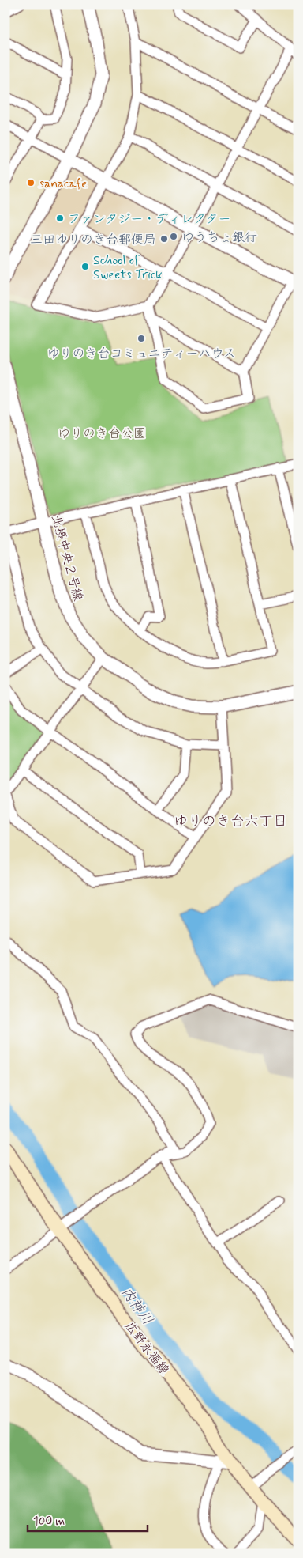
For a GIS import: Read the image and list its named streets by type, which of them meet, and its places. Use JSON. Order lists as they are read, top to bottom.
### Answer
{
  "streets": {
    "main road": ["広野永福線"],
    "street": ["北摂中央２号線"]
  },
  "districts": ["ゆりのき台六丁目"],
  "water": ["内神川"],
  "parks": ["ゆりのき台公園"],
  "places": [
    "sanacafe",
    "ファンタジー・ディレクター",
    "ゆうちょ銀行",
    "三田ゆりのき台郵便局",
    "School of Sweets Trick",
    "ゆりのき台コミュニティーハウス"
  ],
  "scale_bar": "100 m"
}
